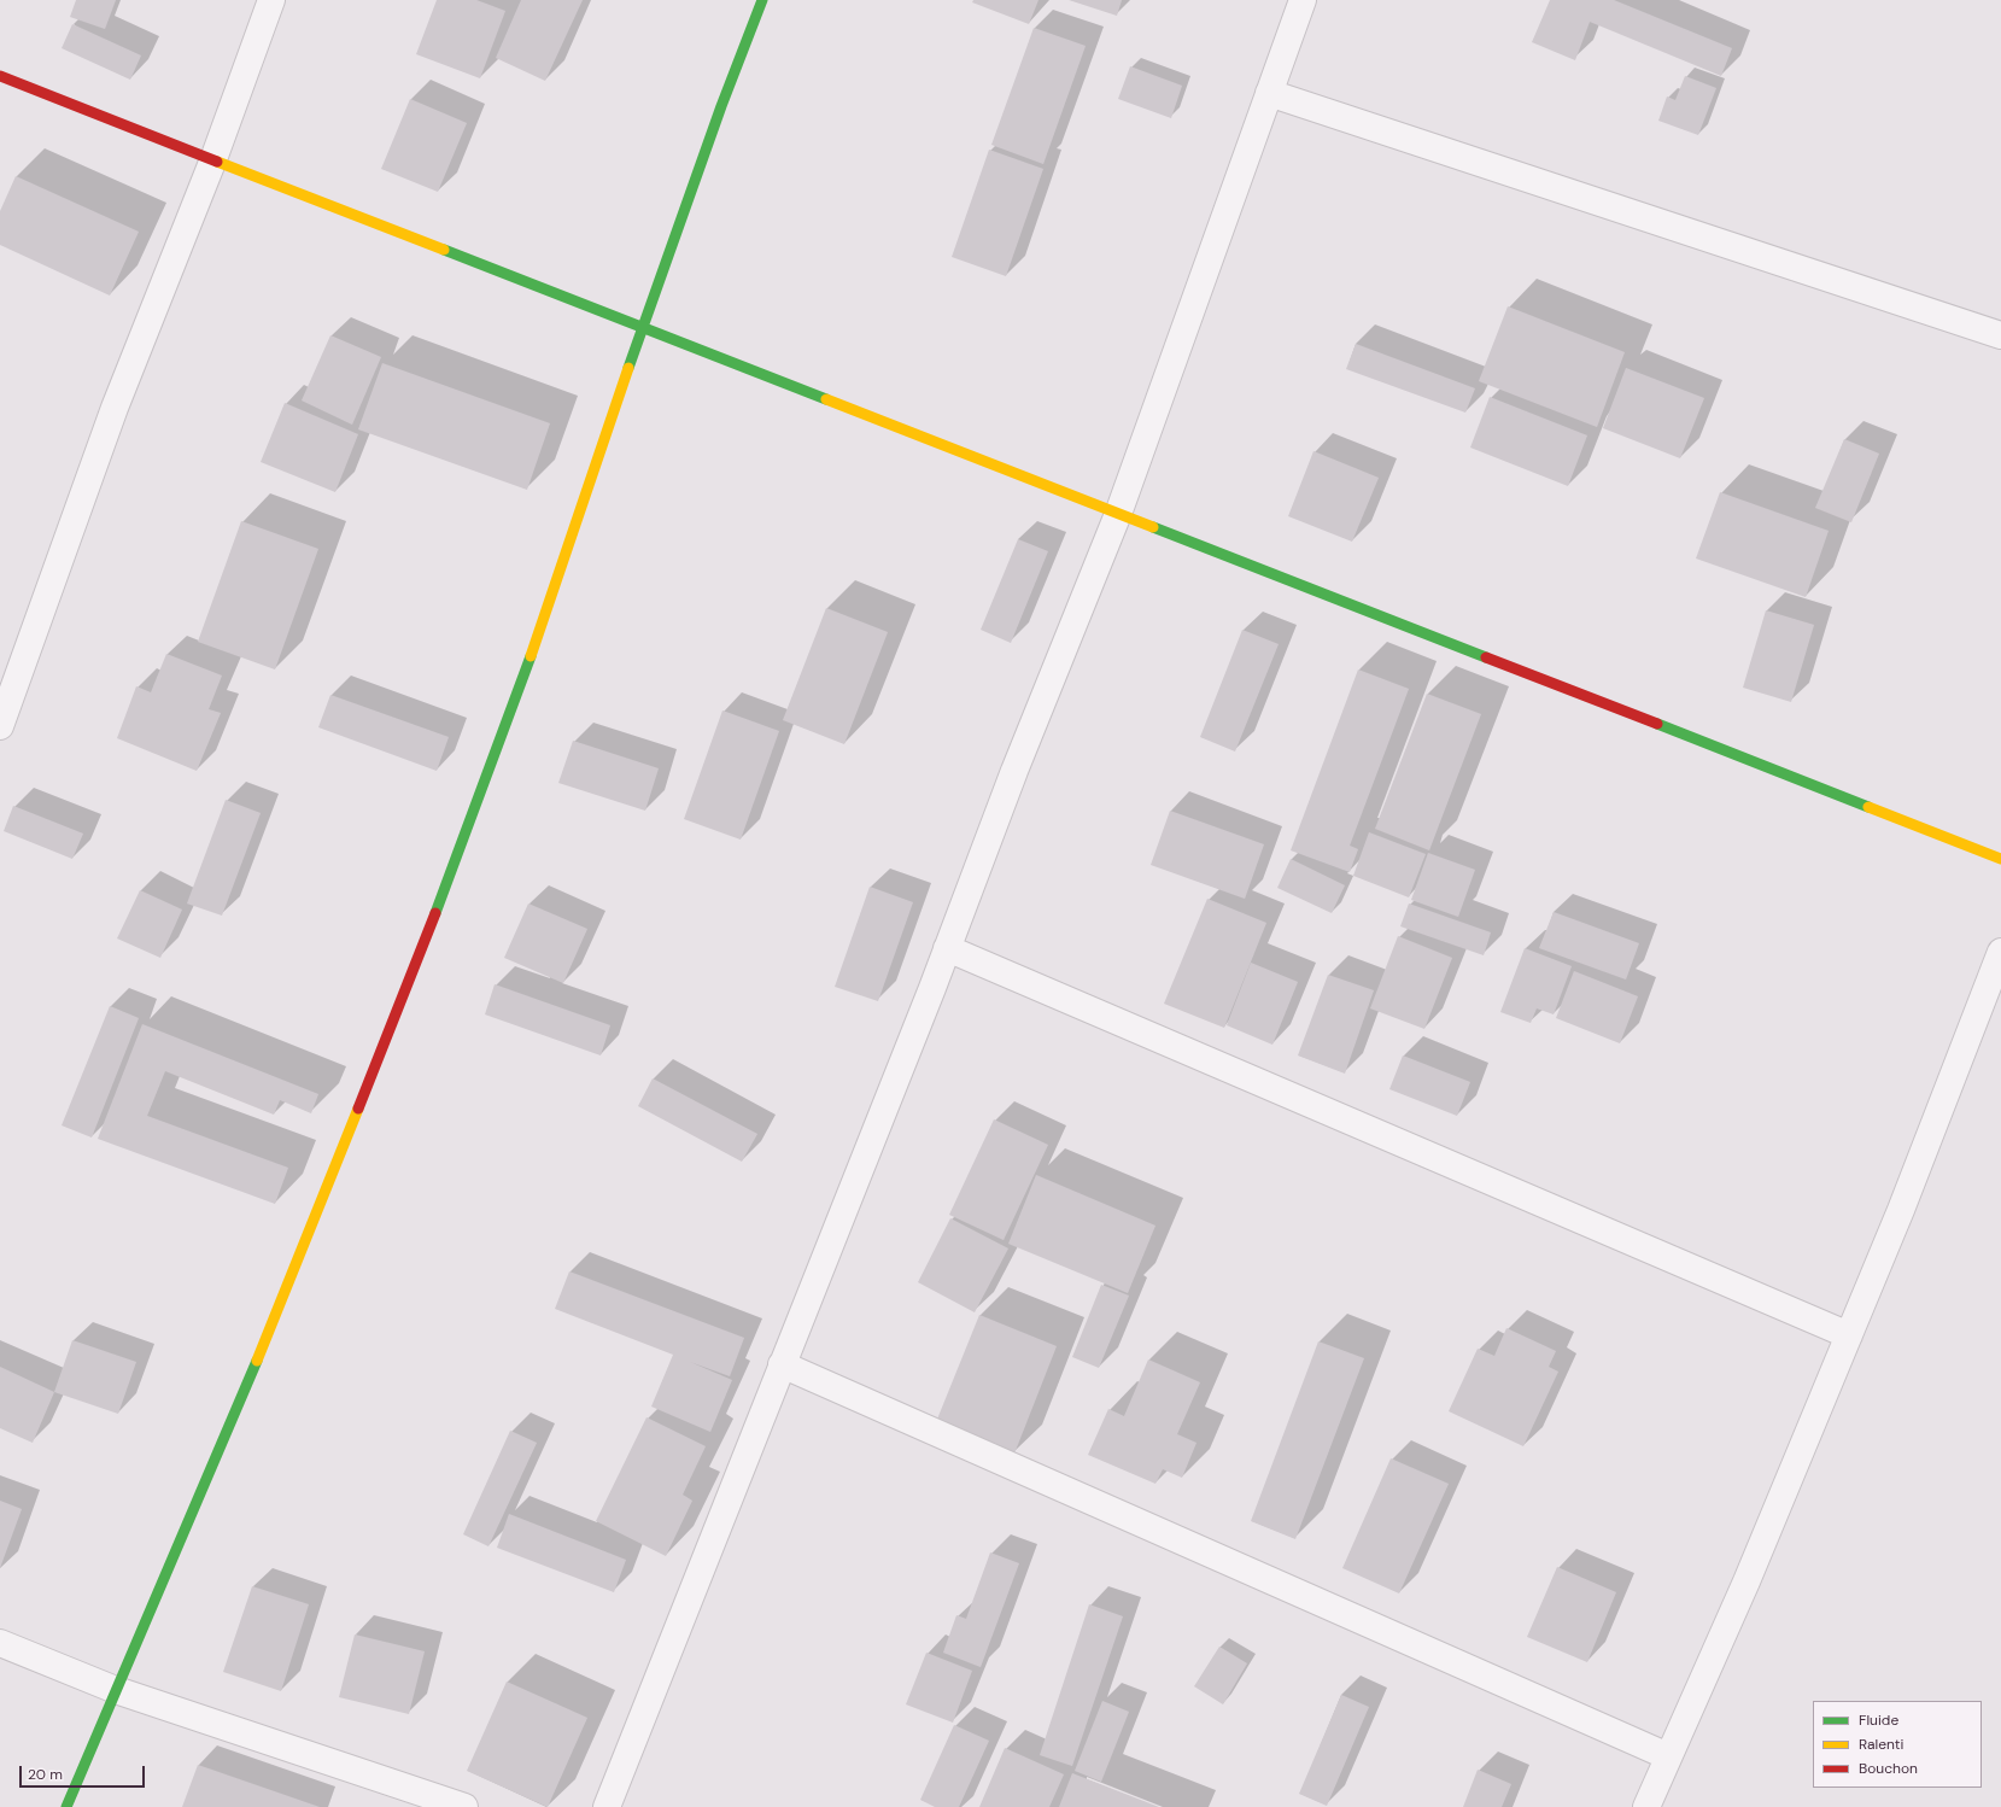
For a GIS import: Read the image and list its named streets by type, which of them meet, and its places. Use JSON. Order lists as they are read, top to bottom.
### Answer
{
  "legend": ["Fluide", "Ralenti", "Bouchon"],
  "scale_bar": "20 m"
}
